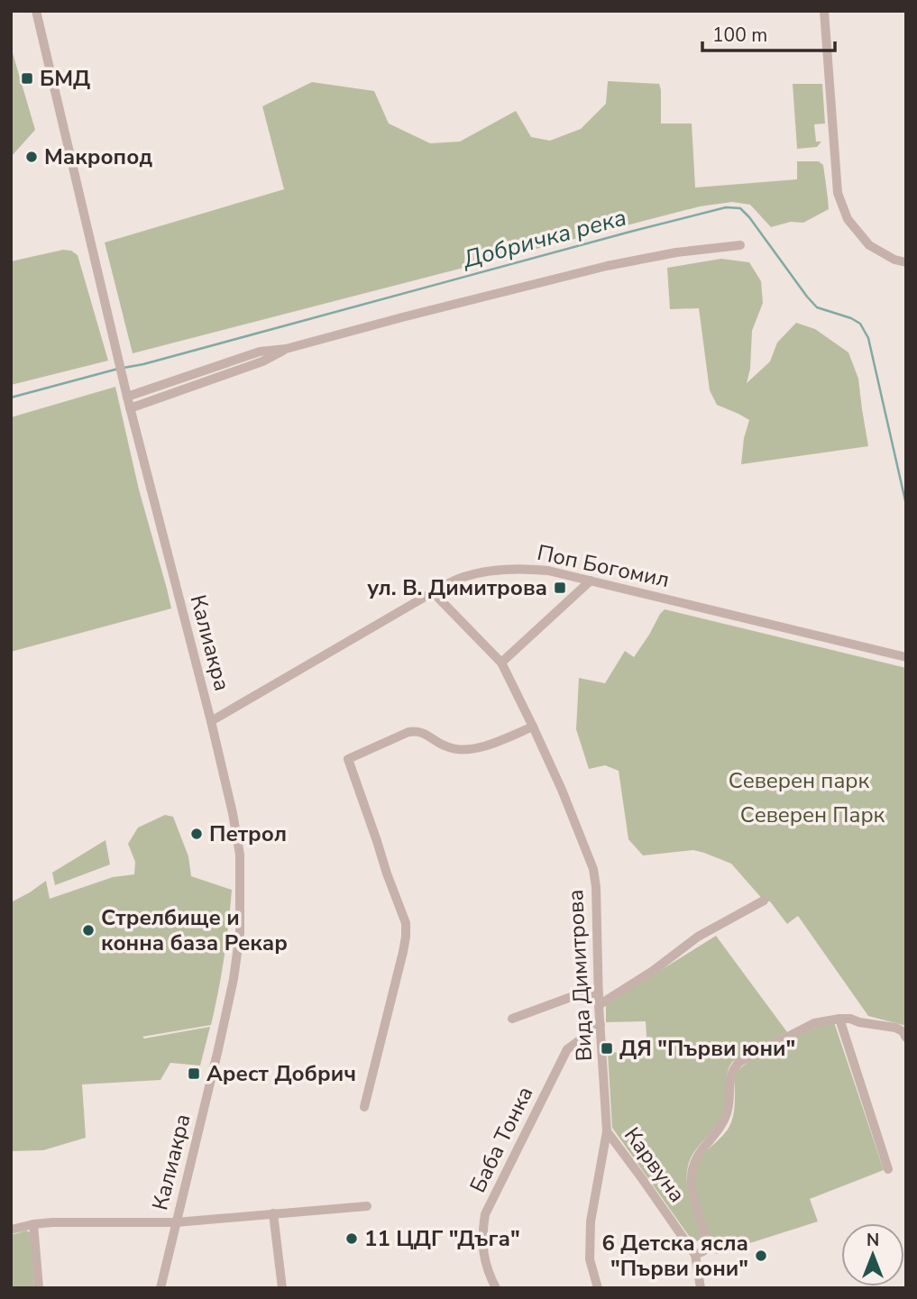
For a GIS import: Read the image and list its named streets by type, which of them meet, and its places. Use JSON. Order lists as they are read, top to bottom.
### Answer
{
  "streets": {
    "street": [
      "Поп Богомил",
      "Калиакра",
      "Вида Димитрова",
      "Баба Тонка",
      "Карвуна"
    ]
  },
  "crossings": [
    ["Поп Богомил", "Калиакра"],
    ["Поп Богомил", "Вида Димитрова"],
    ["Вида Димитрова", "Баба Тонка"],
    ["Вида Димитрова", "Карвуна"]
  ],
  "water": ["Добричка река"],
  "parks": ["Северен парк", "Северен Парк"],
  "places": {
    "transit": [
      "БМД",
      "ул. В. Димитрова",
      "ДЯ \"Първи юни\"",
      "Арест Добрич"
    ],
    "other": [
      "Макропод",
      "Петрол",
      "Стрелбище и конна база Рекар",
      "11 ЦДГ \"Дъга\"",
      "6 Детска ясла \"Първи юни\""
    ]
  },
  "scale_bar": "100 m",
  "north": "top"
}
